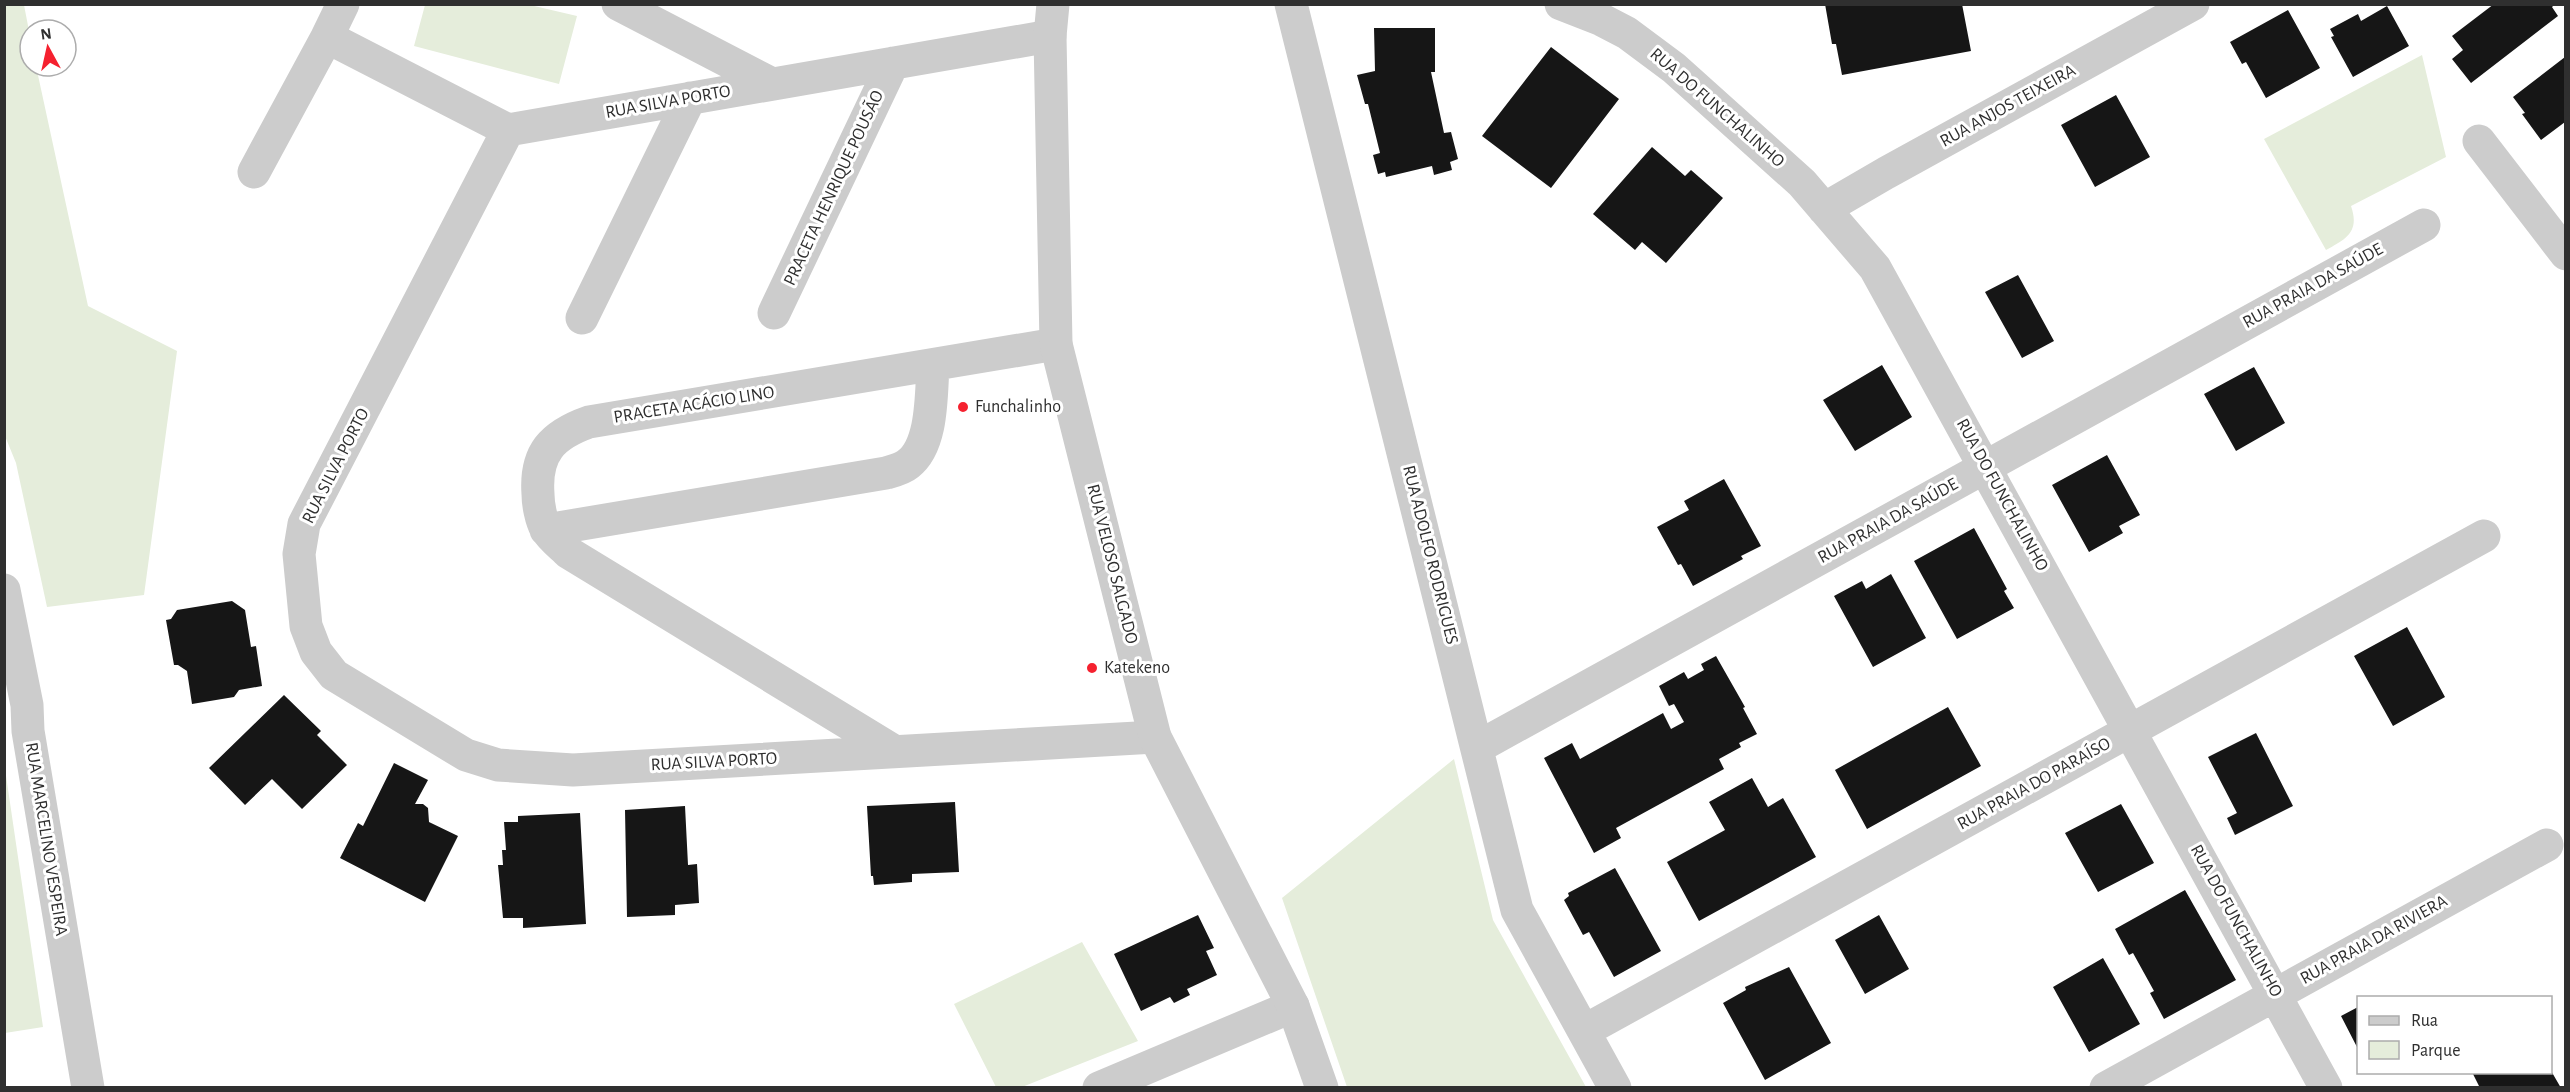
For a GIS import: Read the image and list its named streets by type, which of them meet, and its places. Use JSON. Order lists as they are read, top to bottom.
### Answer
{
  "streets": {
    "street": [
      "RUA SILVA PORTO",
      "RUA ANJOS TEIXEIRA",
      "RUA DO FUNCHALINHO",
      "PRACETA HENRIQUE POUSÃO",
      "RUA PRAIA DA SAÚDE",
      "PRACETA ACÁCIO LINO",
      "RUA ADOLFO RODRIGUES",
      "RUA VELOSO SALGADO",
      "RUA PRAIA DO PARAÍSO",
      "RUA MARCELINO VESPEIRA",
      "RUA PRAIA DA RIVIERA"
    ]
  },
  "crossings": [
    ["RUA SILVA PORTO", "PRACETA HENRIQUE POUSÃO"],
    ["RUA SILVA PORTO", "PRACETA ACÁCIO LINO"],
    ["RUA SILVA PORTO", "RUA VELOSO SALGADO"],
    ["RUA ANJOS TEIXEIRA", "RUA DO FUNCHALINHO"],
    ["RUA DO FUNCHALINHO", "RUA PRAIA DA SAÚDE"],
    ["RUA DO FUNCHALINHO", "RUA PRAIA DO PARAÍSO"],
    ["RUA DO FUNCHALINHO", "RUA PRAIA DA RIVIERA"],
    ["RUA PRAIA DA SAÚDE", "RUA ADOLFO RODRIGUES"],
    ["PRACETA ACÁCIO LINO", "RUA VELOSO SALGADO"],
    ["RUA ADOLFO RODRIGUES", "RUA PRAIA DO PARAÍSO"]
  ],
  "places": ["Funchalinho", "Katekeno"],
  "legend": ["Rua", "Parque"],
  "north": "top"
}
